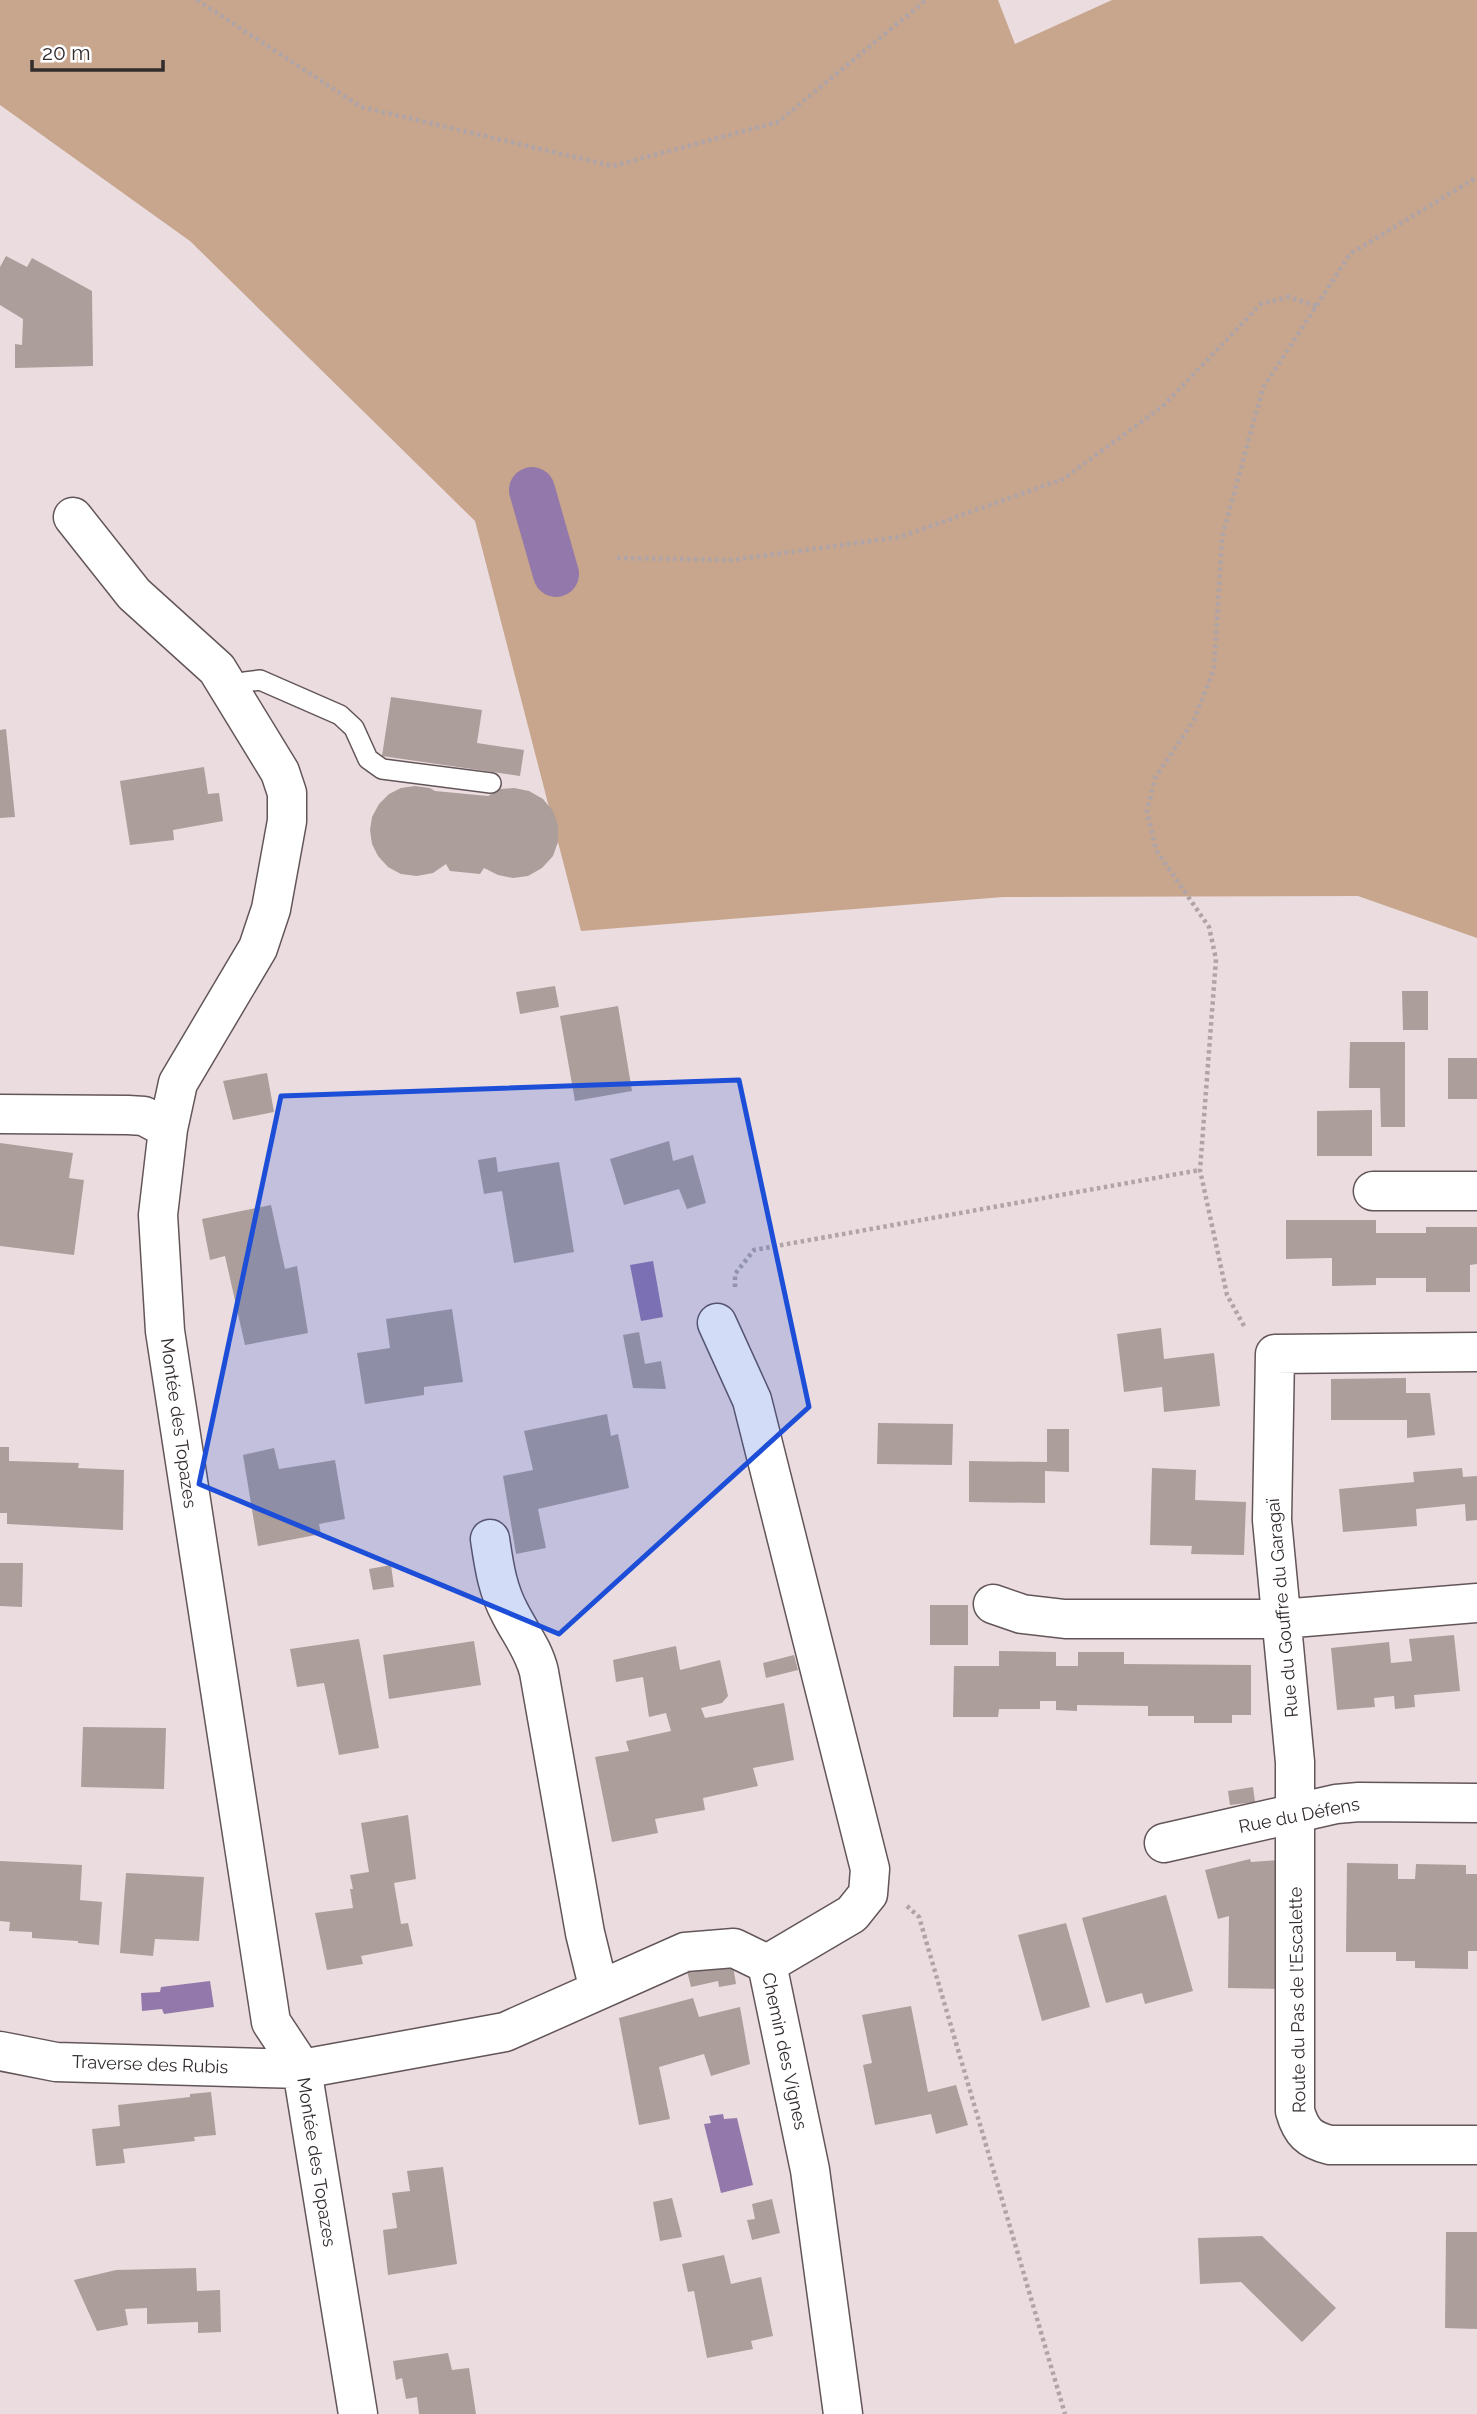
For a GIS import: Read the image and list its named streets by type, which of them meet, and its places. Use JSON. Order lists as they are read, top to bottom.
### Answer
{
  "streets": {
    "street": [
      "Montée des Topazes",
      "Rue du Gouffre du Garagaï",
      "Rue du Défens",
      "Route du Pas de l'Escalette",
      "Chemin des Vignes",
      "Traverse des Rubis"
    ]
  },
  "crossings": [
    ["Montée des Topazes", "Chemin des Vignes"],
    ["Montée des Topazes", "Traverse des Rubis"],
    ["Rue du Gouffre du Garagaï", "Rue du Défens"],
    ["Rue du Gouffre du Garagaï", "Route du Pas de l'Escalette"],
    ["Rue du Défens", "Route du Pas de l'Escalette"],
    ["Chemin des Vignes", "Traverse des Rubis"]
  ],
  "scale_bar": "20 m"
}
